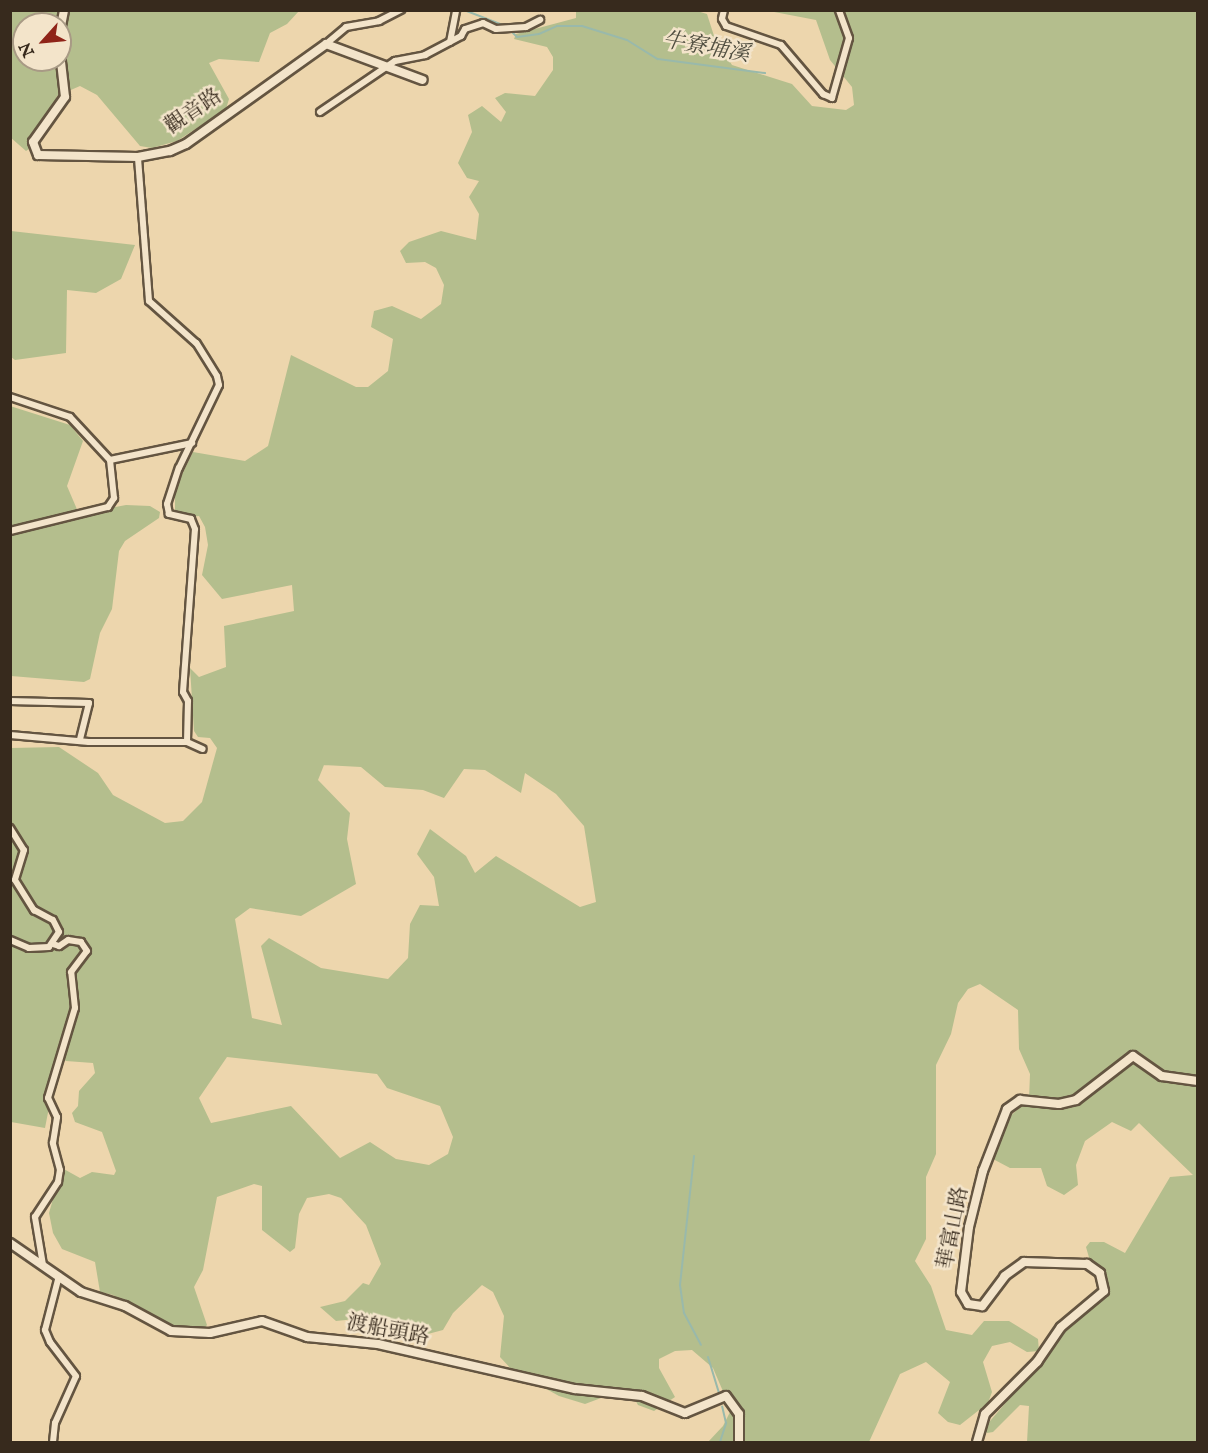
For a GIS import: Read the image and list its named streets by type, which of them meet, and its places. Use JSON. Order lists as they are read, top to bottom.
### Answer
{
  "streets": {
    "street": ["觀音路", "華富山路", "渡船頭路"]
  },
  "water": ["牛寮埔溪"],
  "north": "bottom left"
}
